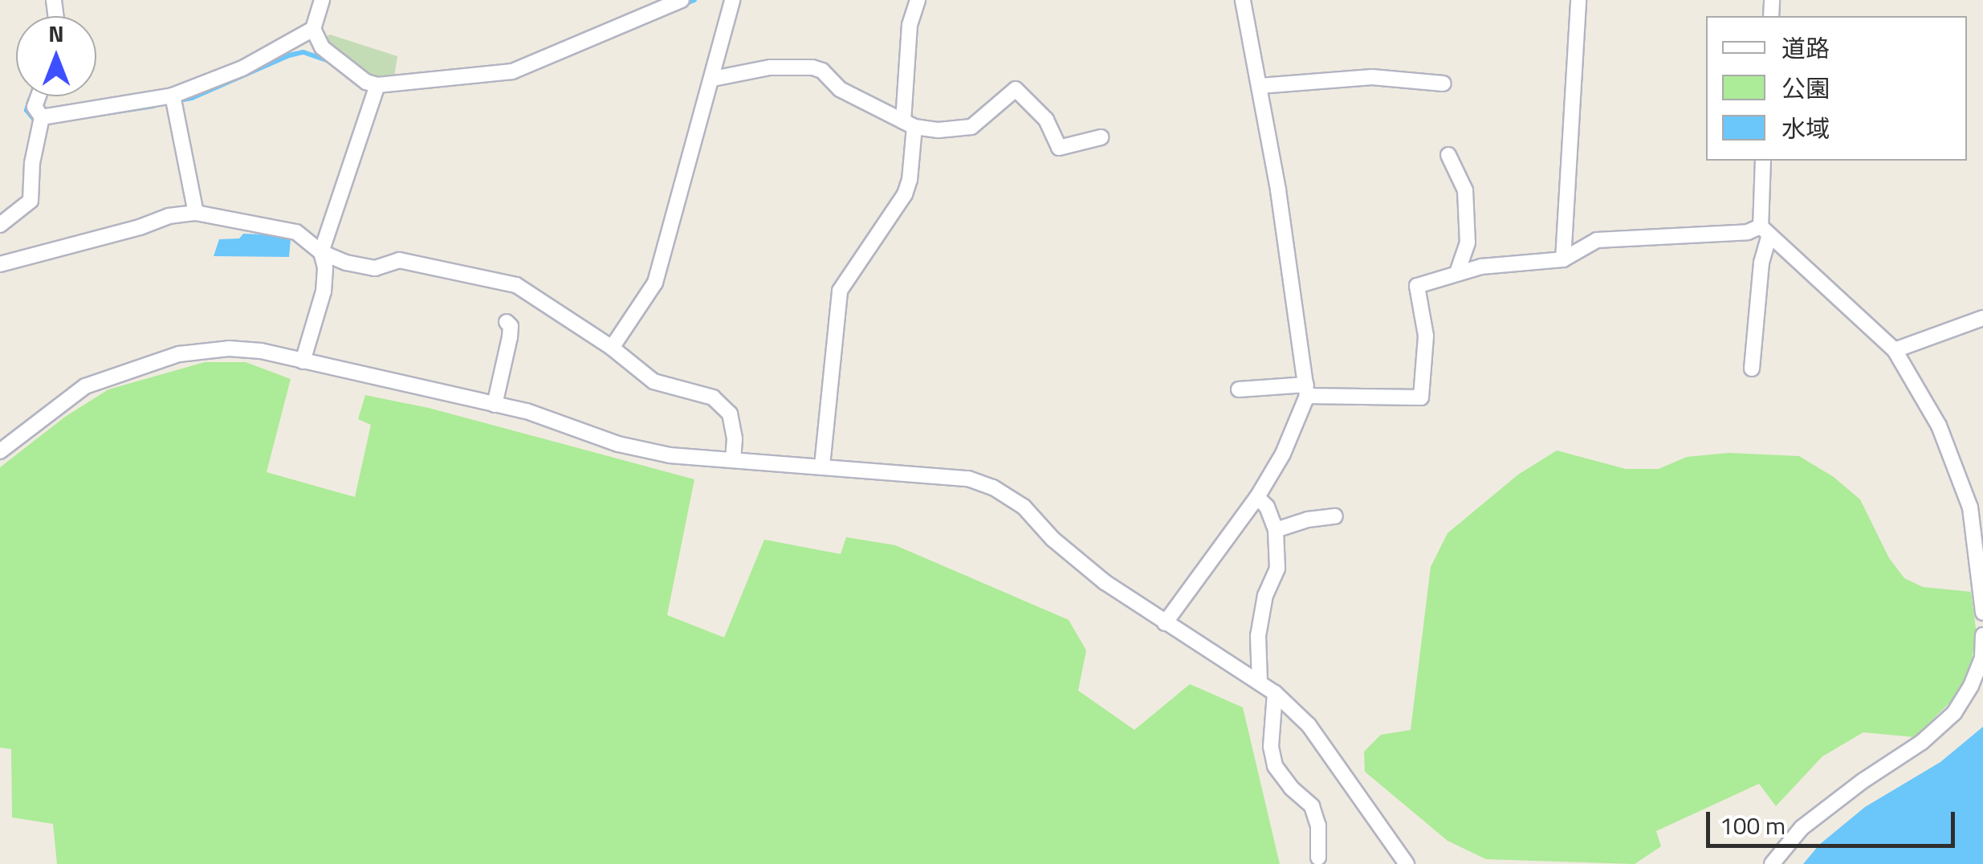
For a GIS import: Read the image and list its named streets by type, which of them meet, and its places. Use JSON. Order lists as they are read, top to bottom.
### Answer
{
  "legend": ["道路", "公園", "水域"],
  "scale_bar": "100 m",
  "north": "top"
}
